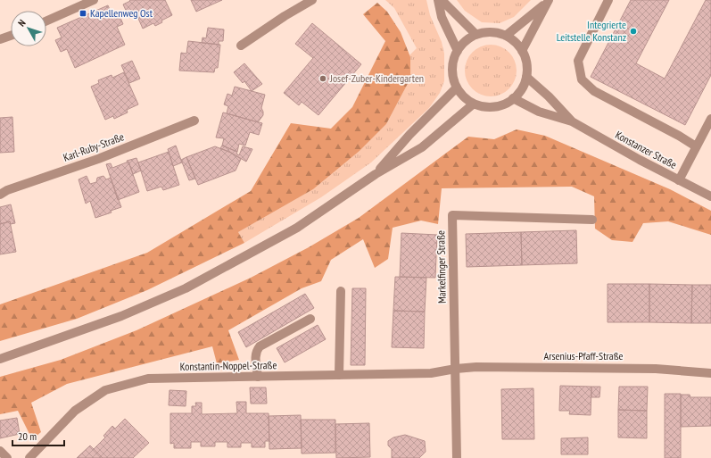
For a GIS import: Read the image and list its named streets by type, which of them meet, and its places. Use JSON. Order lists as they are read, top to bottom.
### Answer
{
  "streets": {
    "street": [
      "Karl-Ruby-Straße",
      "Konstanzer Straße",
      "Markelfinger Straße",
      "Arsenius-Pfaff-Straße",
      "Konstantin-Noppel-Straße"
    ]
  },
  "crossings": [
    ["Markelfinger Straße", "Arsenius-Pfaff-Straße"],
    ["Markelfinger Straße", "Konstantin-Noppel-Straße"],
    ["Arsenius-Pfaff-Straße", "Konstantin-Noppel-Straße"]
  ],
  "places": {
    "transit": ["Kapellenweg Ost"],
    "other": ["Integrierte Leitstelle Konstanz", "Josef-Zuber-Kindergarten"]
  },
  "scale_bar": "20 m",
  "north": "top left"
}
